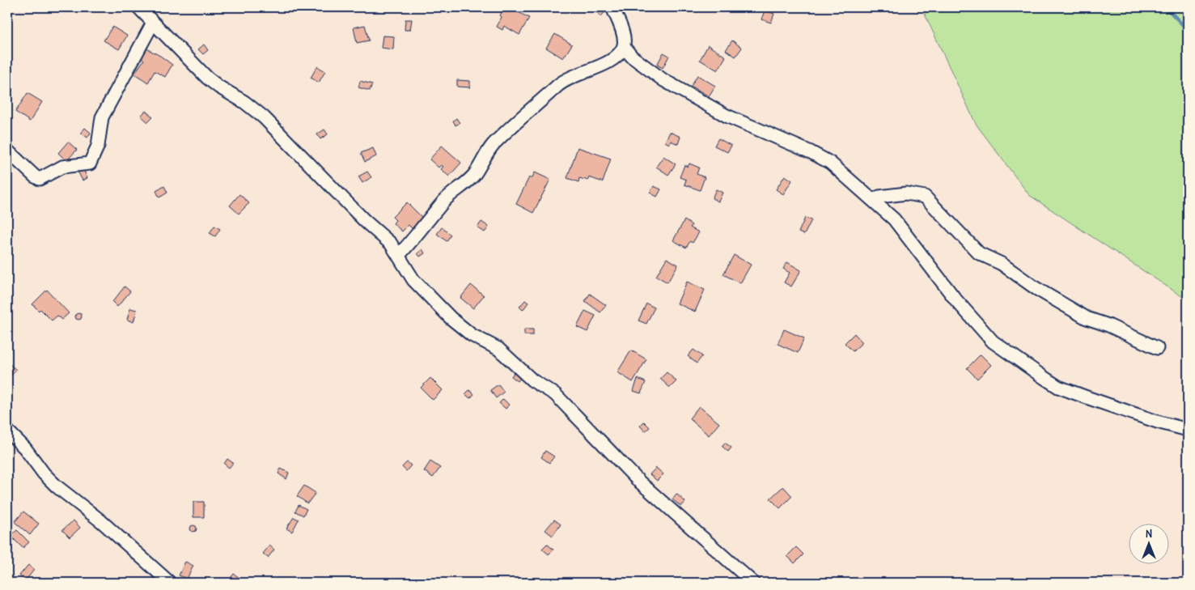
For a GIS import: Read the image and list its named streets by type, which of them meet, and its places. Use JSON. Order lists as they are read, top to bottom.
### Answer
{
  "north": "top"
}
